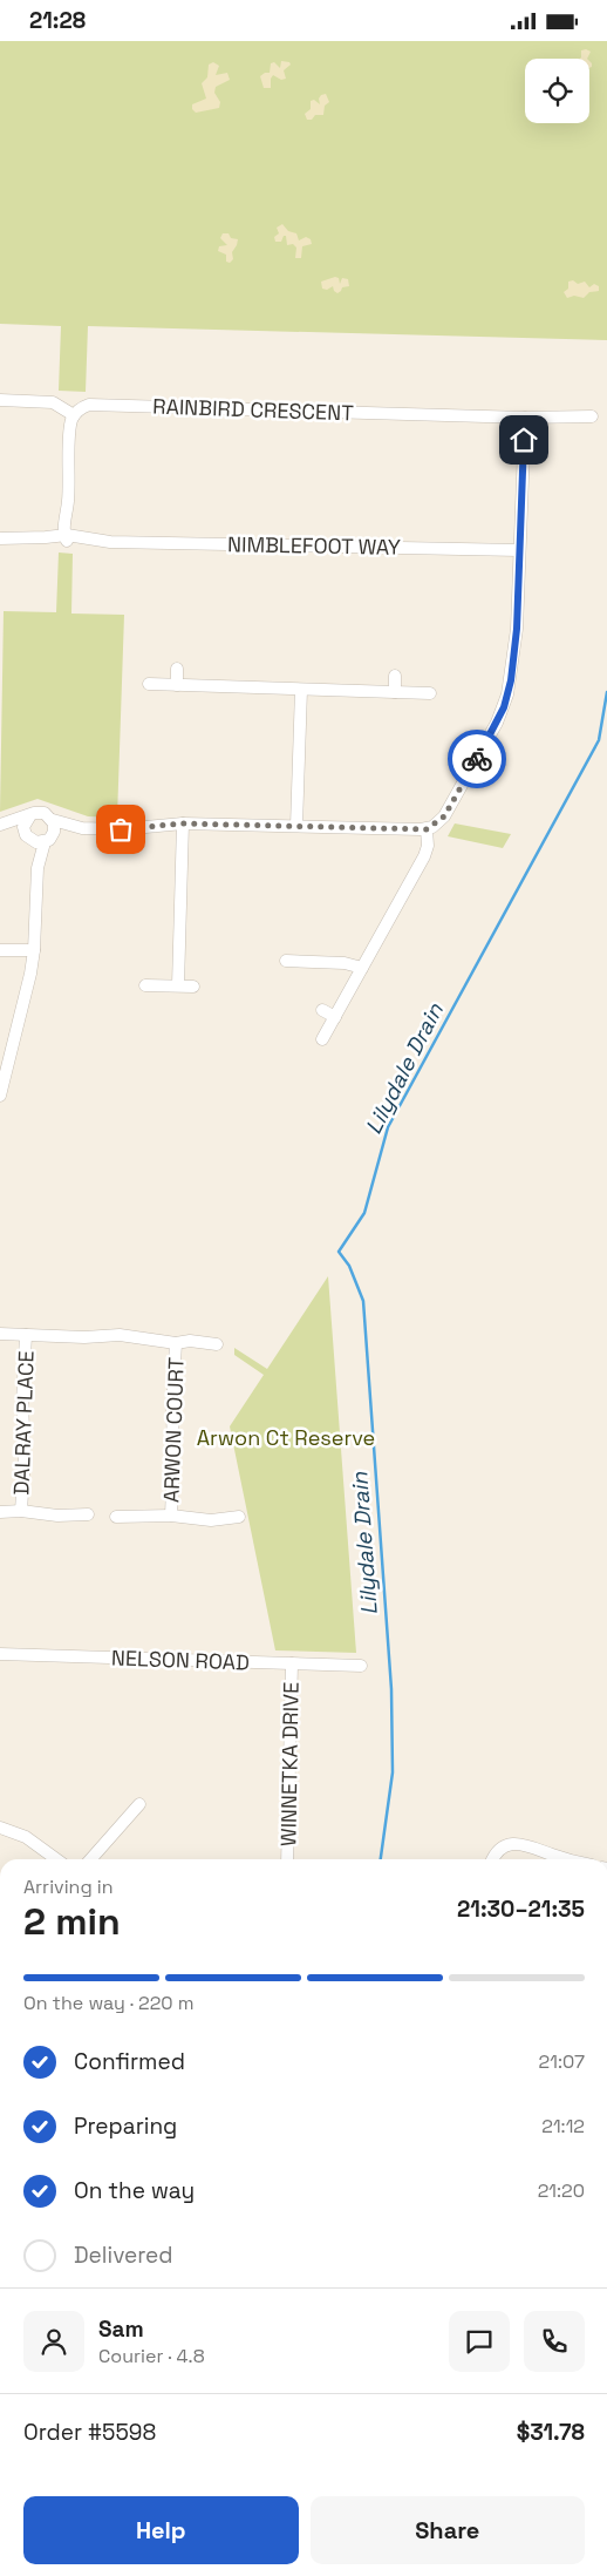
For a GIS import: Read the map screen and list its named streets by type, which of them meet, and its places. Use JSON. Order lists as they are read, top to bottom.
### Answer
{
  "streets": {
    "street": [
      "RAINBIRD CRESCENT",
      "NIMBLEFOOT WAY",
      "DALRAY PLACE",
      "ARWON COURT",
      "NELSON ROAD",
      "WINNETKA DRIVE"
    ]
  },
  "crossings": [
    ["DALRAY PLACE", "ARWON COURT"],
    ["NELSON ROAD", "WINNETKA DRIVE"]
  ],
  "water": ["Lilydale Drain"],
  "parks": ["Arwon Ct Reserve"],
  "page": {
    "status": "21:28",
    "heading": ["2 min", "Arriving in", "21:30–21:35"],
    "panel": [
      "Sam",
      "Courier · 4.8",
      "Order #5598",
      "$31.78"
    ],
    "bar": "On the way · 220 m",
    "list": [
      ["Confirmed", "21:07"],
      ["Preparing", "21:12"],
      ["On the way", "21:20"],
      "Delivered"
    ],
    "buttons": ["Help", "Share"]
  }
}
